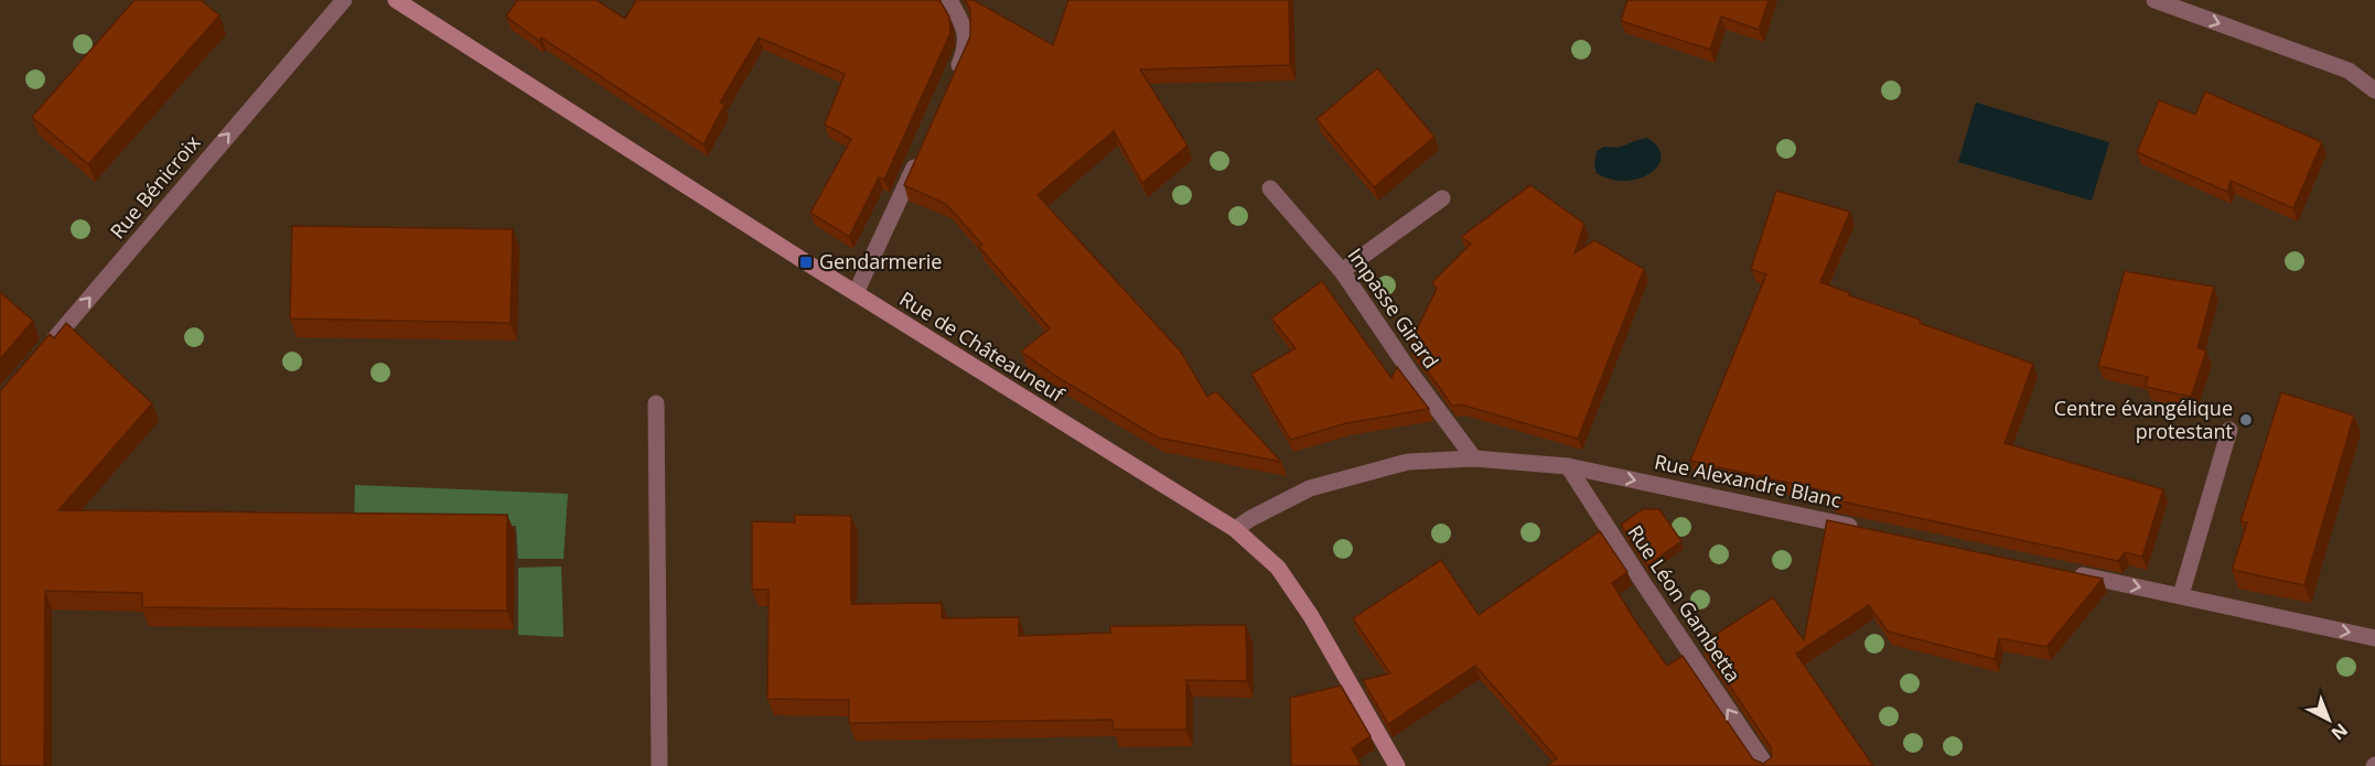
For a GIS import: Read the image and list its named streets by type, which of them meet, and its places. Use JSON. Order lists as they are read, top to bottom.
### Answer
{
  "streets": {
    "main road": ["Rue de Châteauneuf"],
    "street": [
      "Rue Bénicroix",
      "Impasse Girard",
      "Rue Alexandre Blanc",
      "Rue Léon Gambetta"
    ]
  },
  "crossings": [
    ["Impasse Girard", "Rue Alexandre Blanc"],
    ["Rue de Châteauneuf", "Rue Alexandre Blanc"],
    ["Rue Alexandre Blanc", "Rue Léon Gambetta"]
  ],
  "one_way": ["Rue Bénicroix", "Rue Alexandre Blanc", "Rue Léon Gambetta"],
  "places": {
    "transit": ["Gendarmerie"],
    "other": ["Centre évangélique protestant"]
  },
  "north": "bottom right"
}
